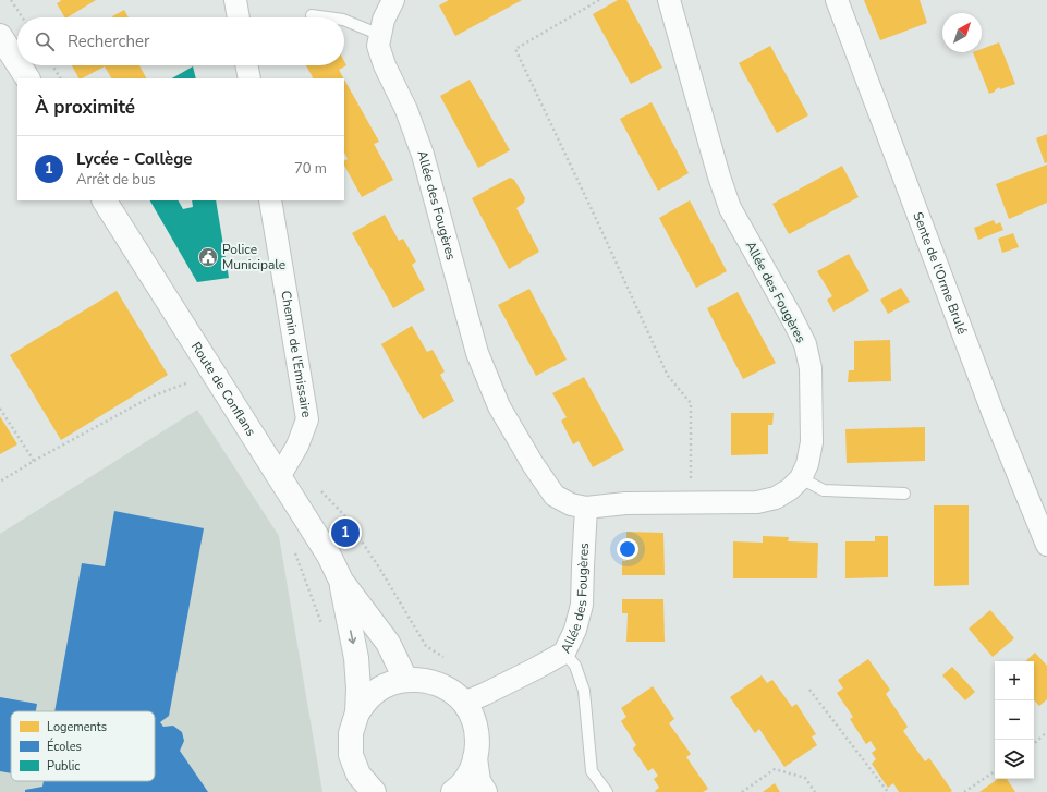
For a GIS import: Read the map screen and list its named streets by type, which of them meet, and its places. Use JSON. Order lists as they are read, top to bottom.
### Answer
{
  "streets": {
    "main road": ["Route de Conflans"],
    "street": ["Allée des Fougères", "Sente de l'Orme Brulé", "Chemin de l'Emissaire"]
  },
  "crossings": [
    ["Chemin de l'Emissaire", "Route de Conflans"]
  ],
  "places": {
    "public building": ["Police Municipale"]
  },
  "legend": ["Logements", "Écoles", "Public"],
  "north": "top right",
  "page": {
    "search": "Rechercher",
    "heading": "À proximité",
    "list": [
      {
        "mark": "1",
        "name": "Lycée - Collège",
        "note": "Arrêt de bus",
        "value": "70 m"
      }
    ],
    "pins": "1",
    "map_buttons": ["+", "−"]
  }
}
